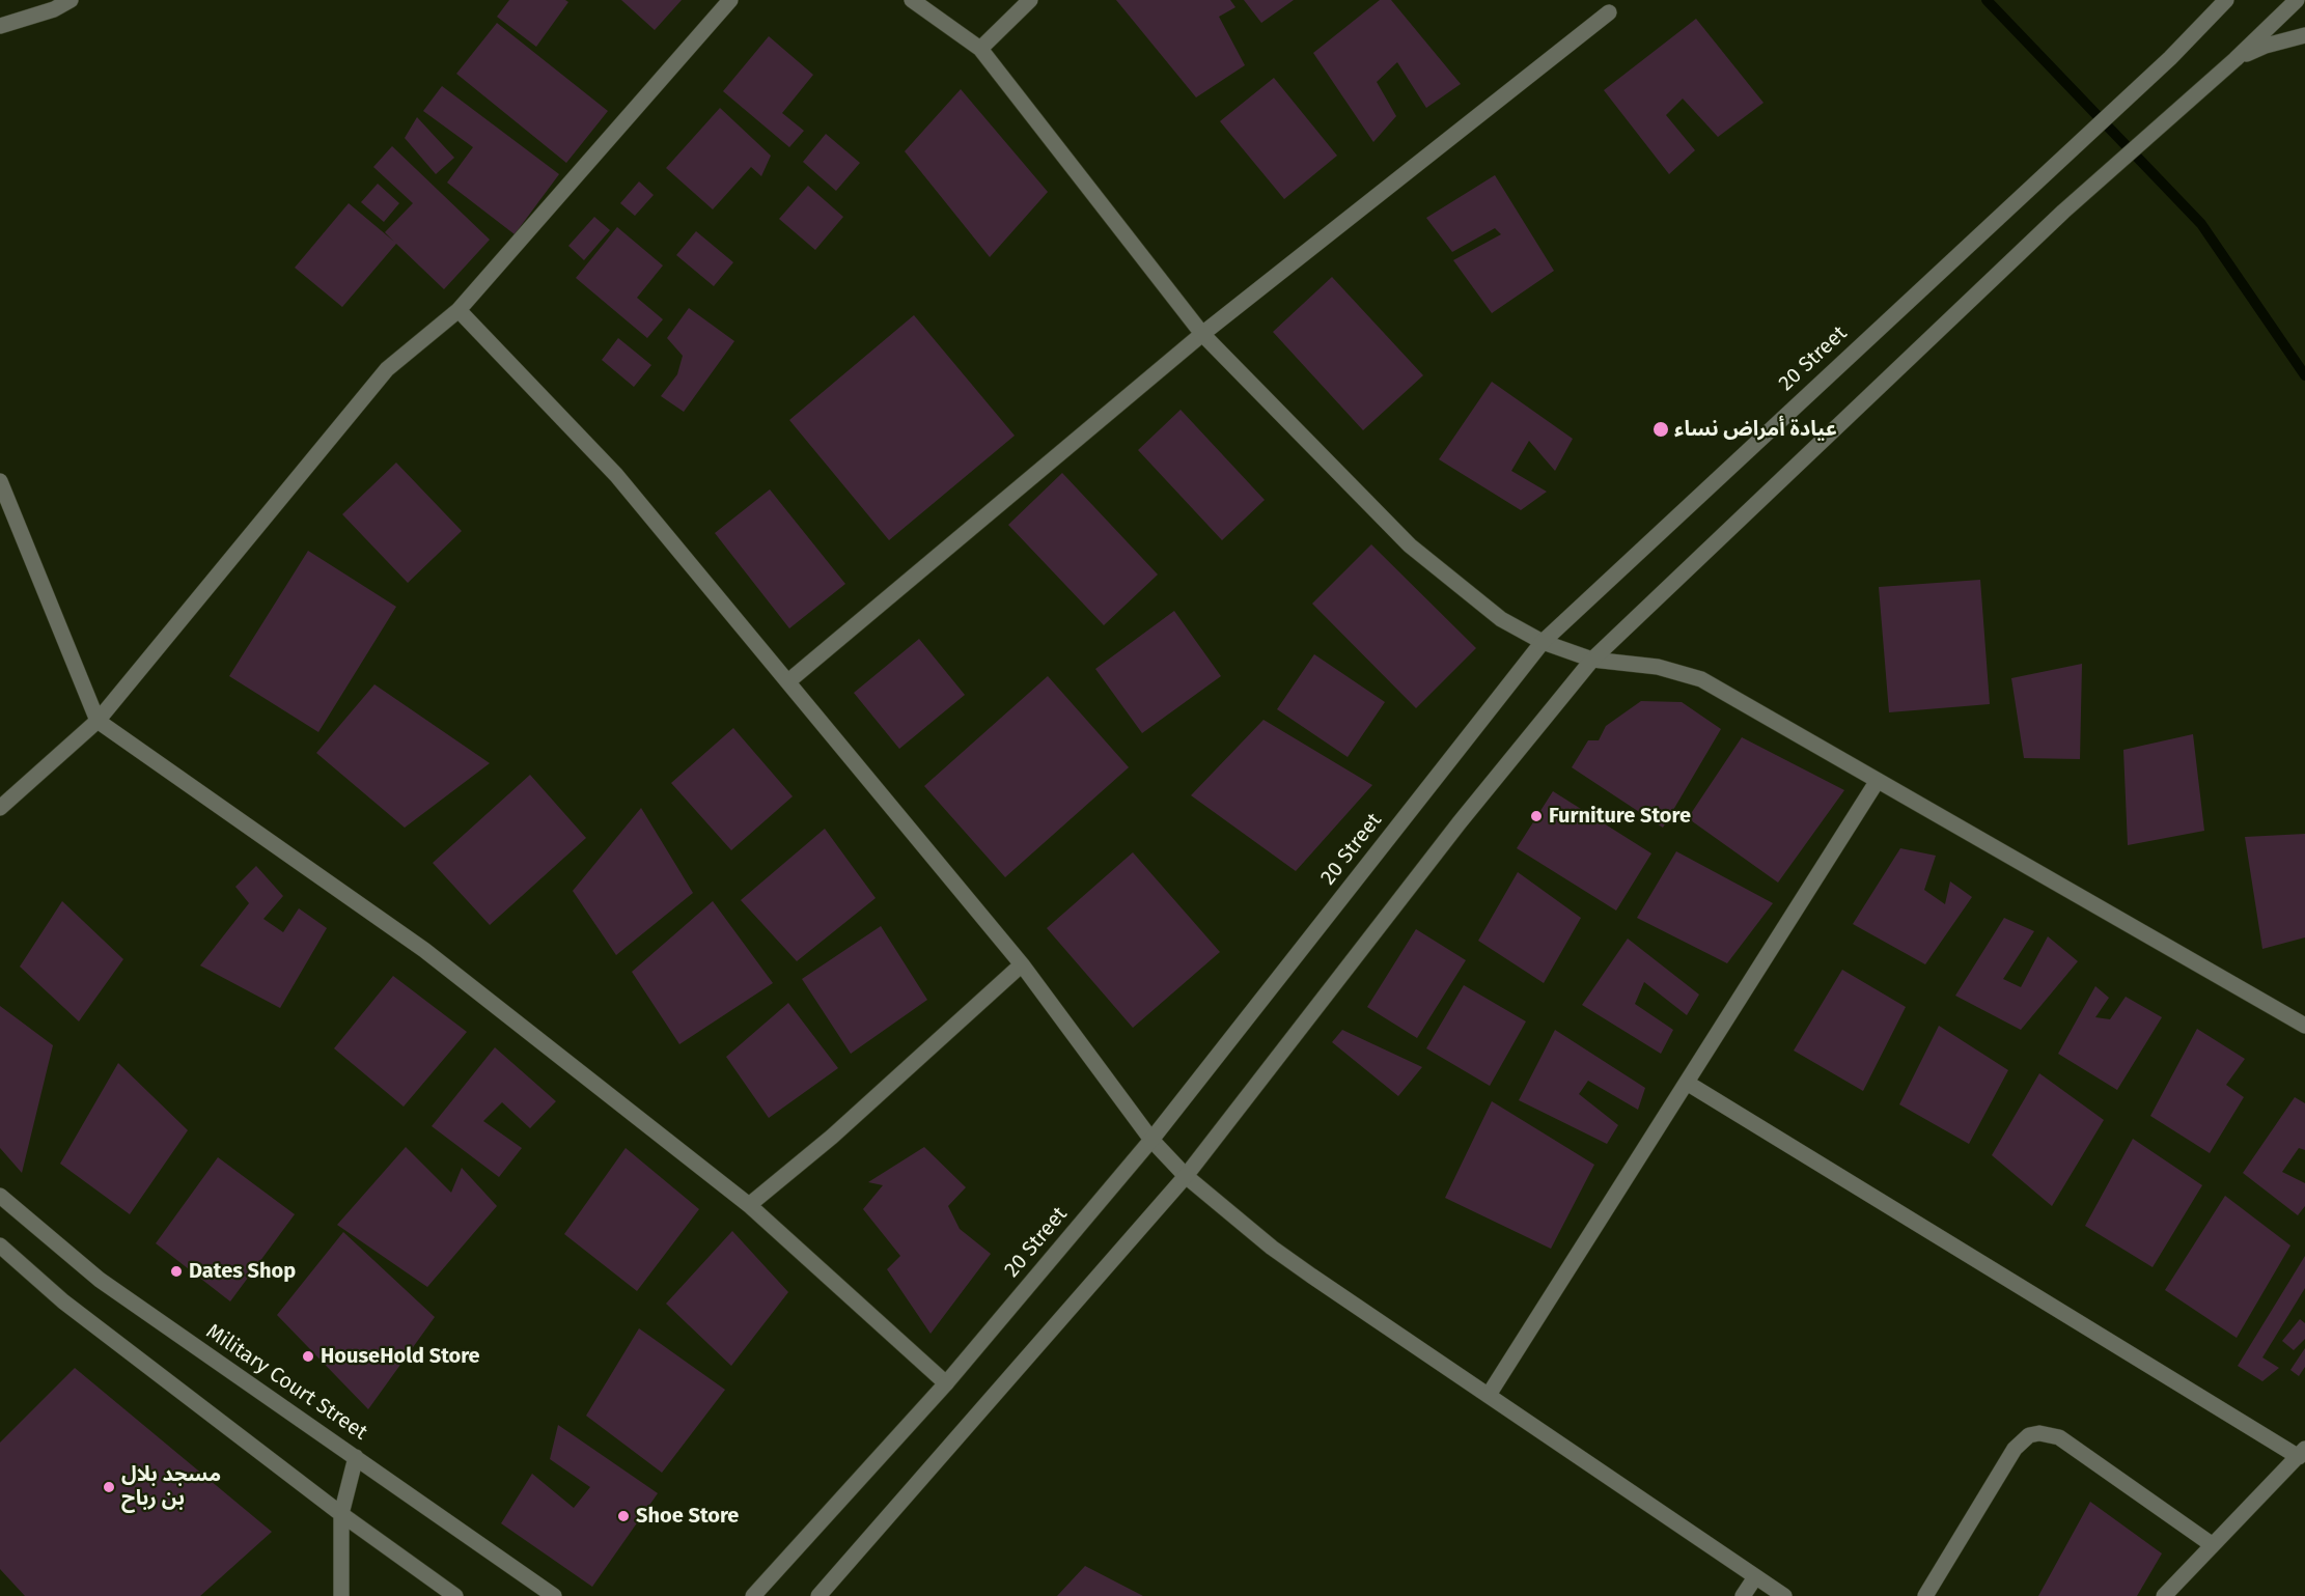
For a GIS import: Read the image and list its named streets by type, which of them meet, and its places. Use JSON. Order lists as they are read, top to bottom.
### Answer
{
  "streets": {
    "street": ["20 Street", "Military Court Street"]
  },
  "places": [
    "عيادة أمراض نساء",
    "Furniture Store",
    "Dates Shop",
    "HouseHold Store",
    "مسجد بلال بن رباح",
    "Shoe Store"
  ]
}
